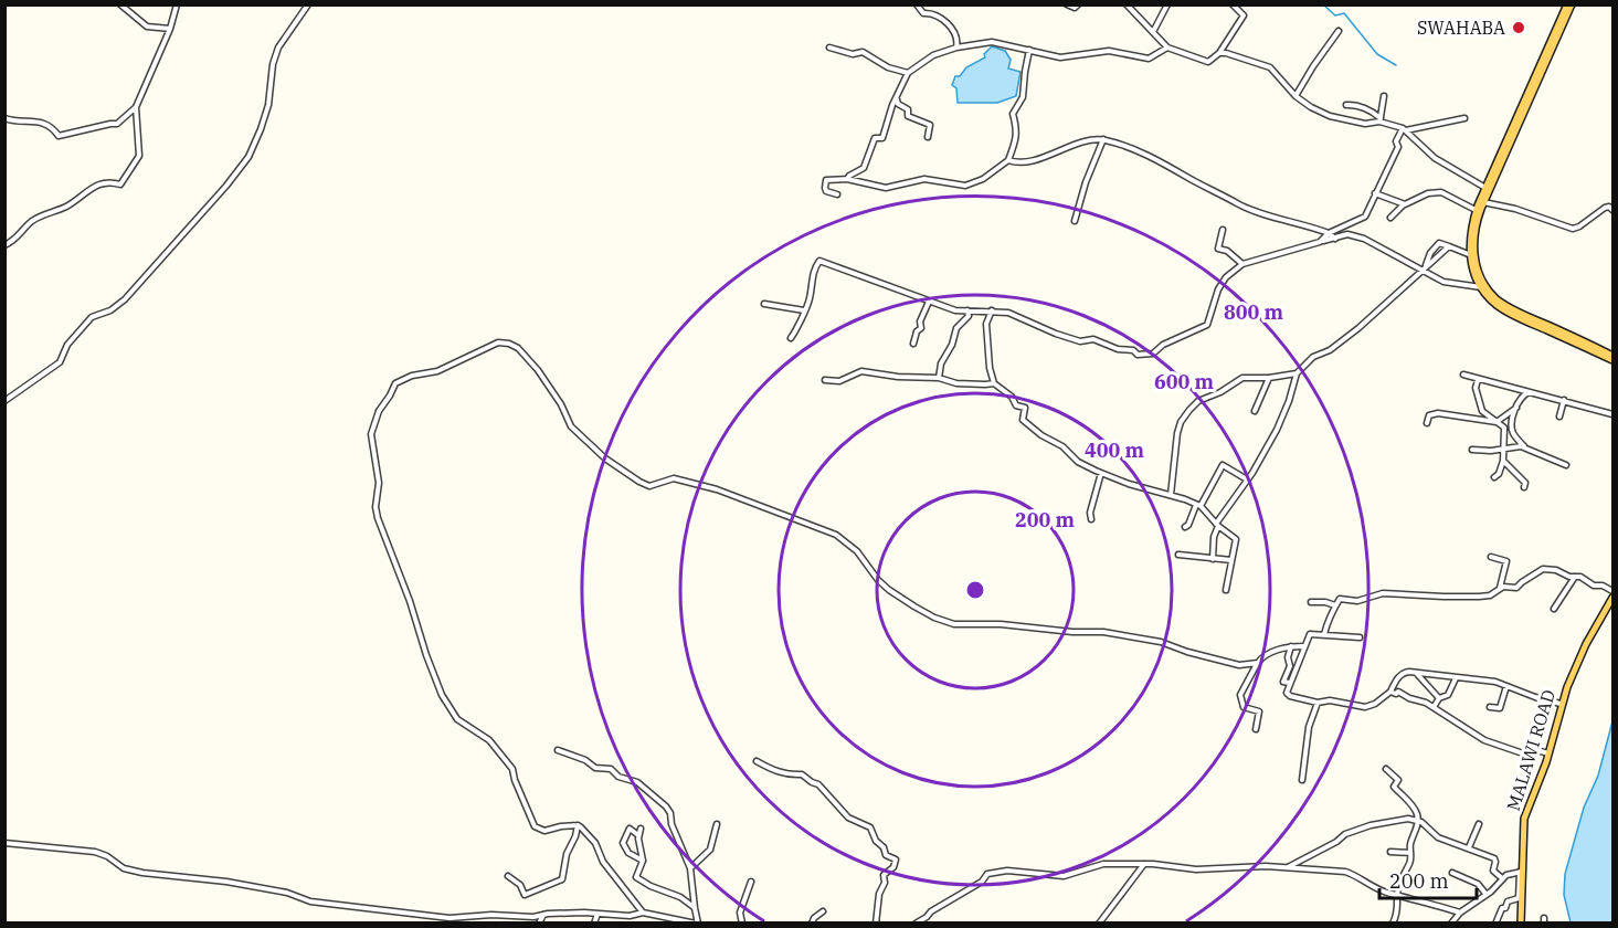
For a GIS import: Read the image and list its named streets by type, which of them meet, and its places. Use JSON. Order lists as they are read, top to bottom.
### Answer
{
  "streets": {
    "main road": ["MALAWI ROAD"]
  },
  "places": ["SWAHABA"],
  "scale_bar": "200 m",
  "rings": [
    "800 m",
    "600 m",
    "400 m",
    "200 m"
  ]
}
